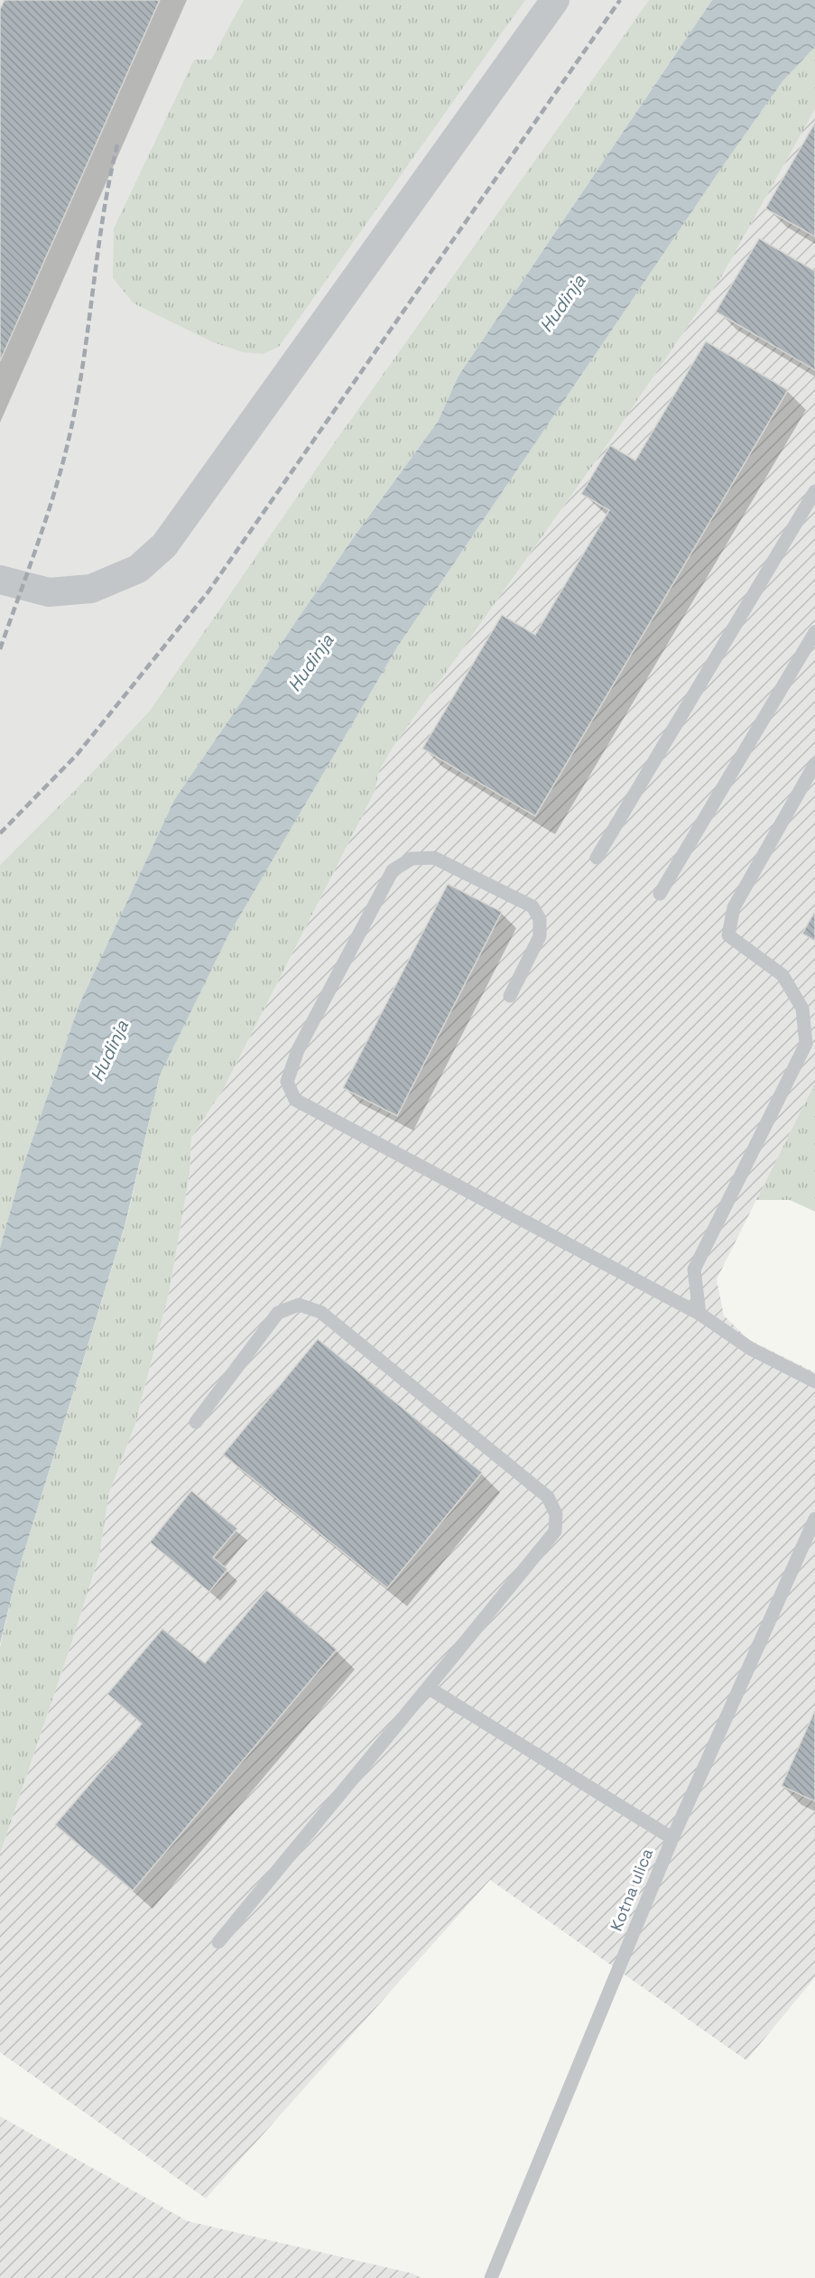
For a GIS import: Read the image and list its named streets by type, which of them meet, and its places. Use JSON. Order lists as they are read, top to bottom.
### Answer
{
  "streets": {
    "lane": ["Kotna ulica"]
  },
  "water": ["Hudinja"]
}
